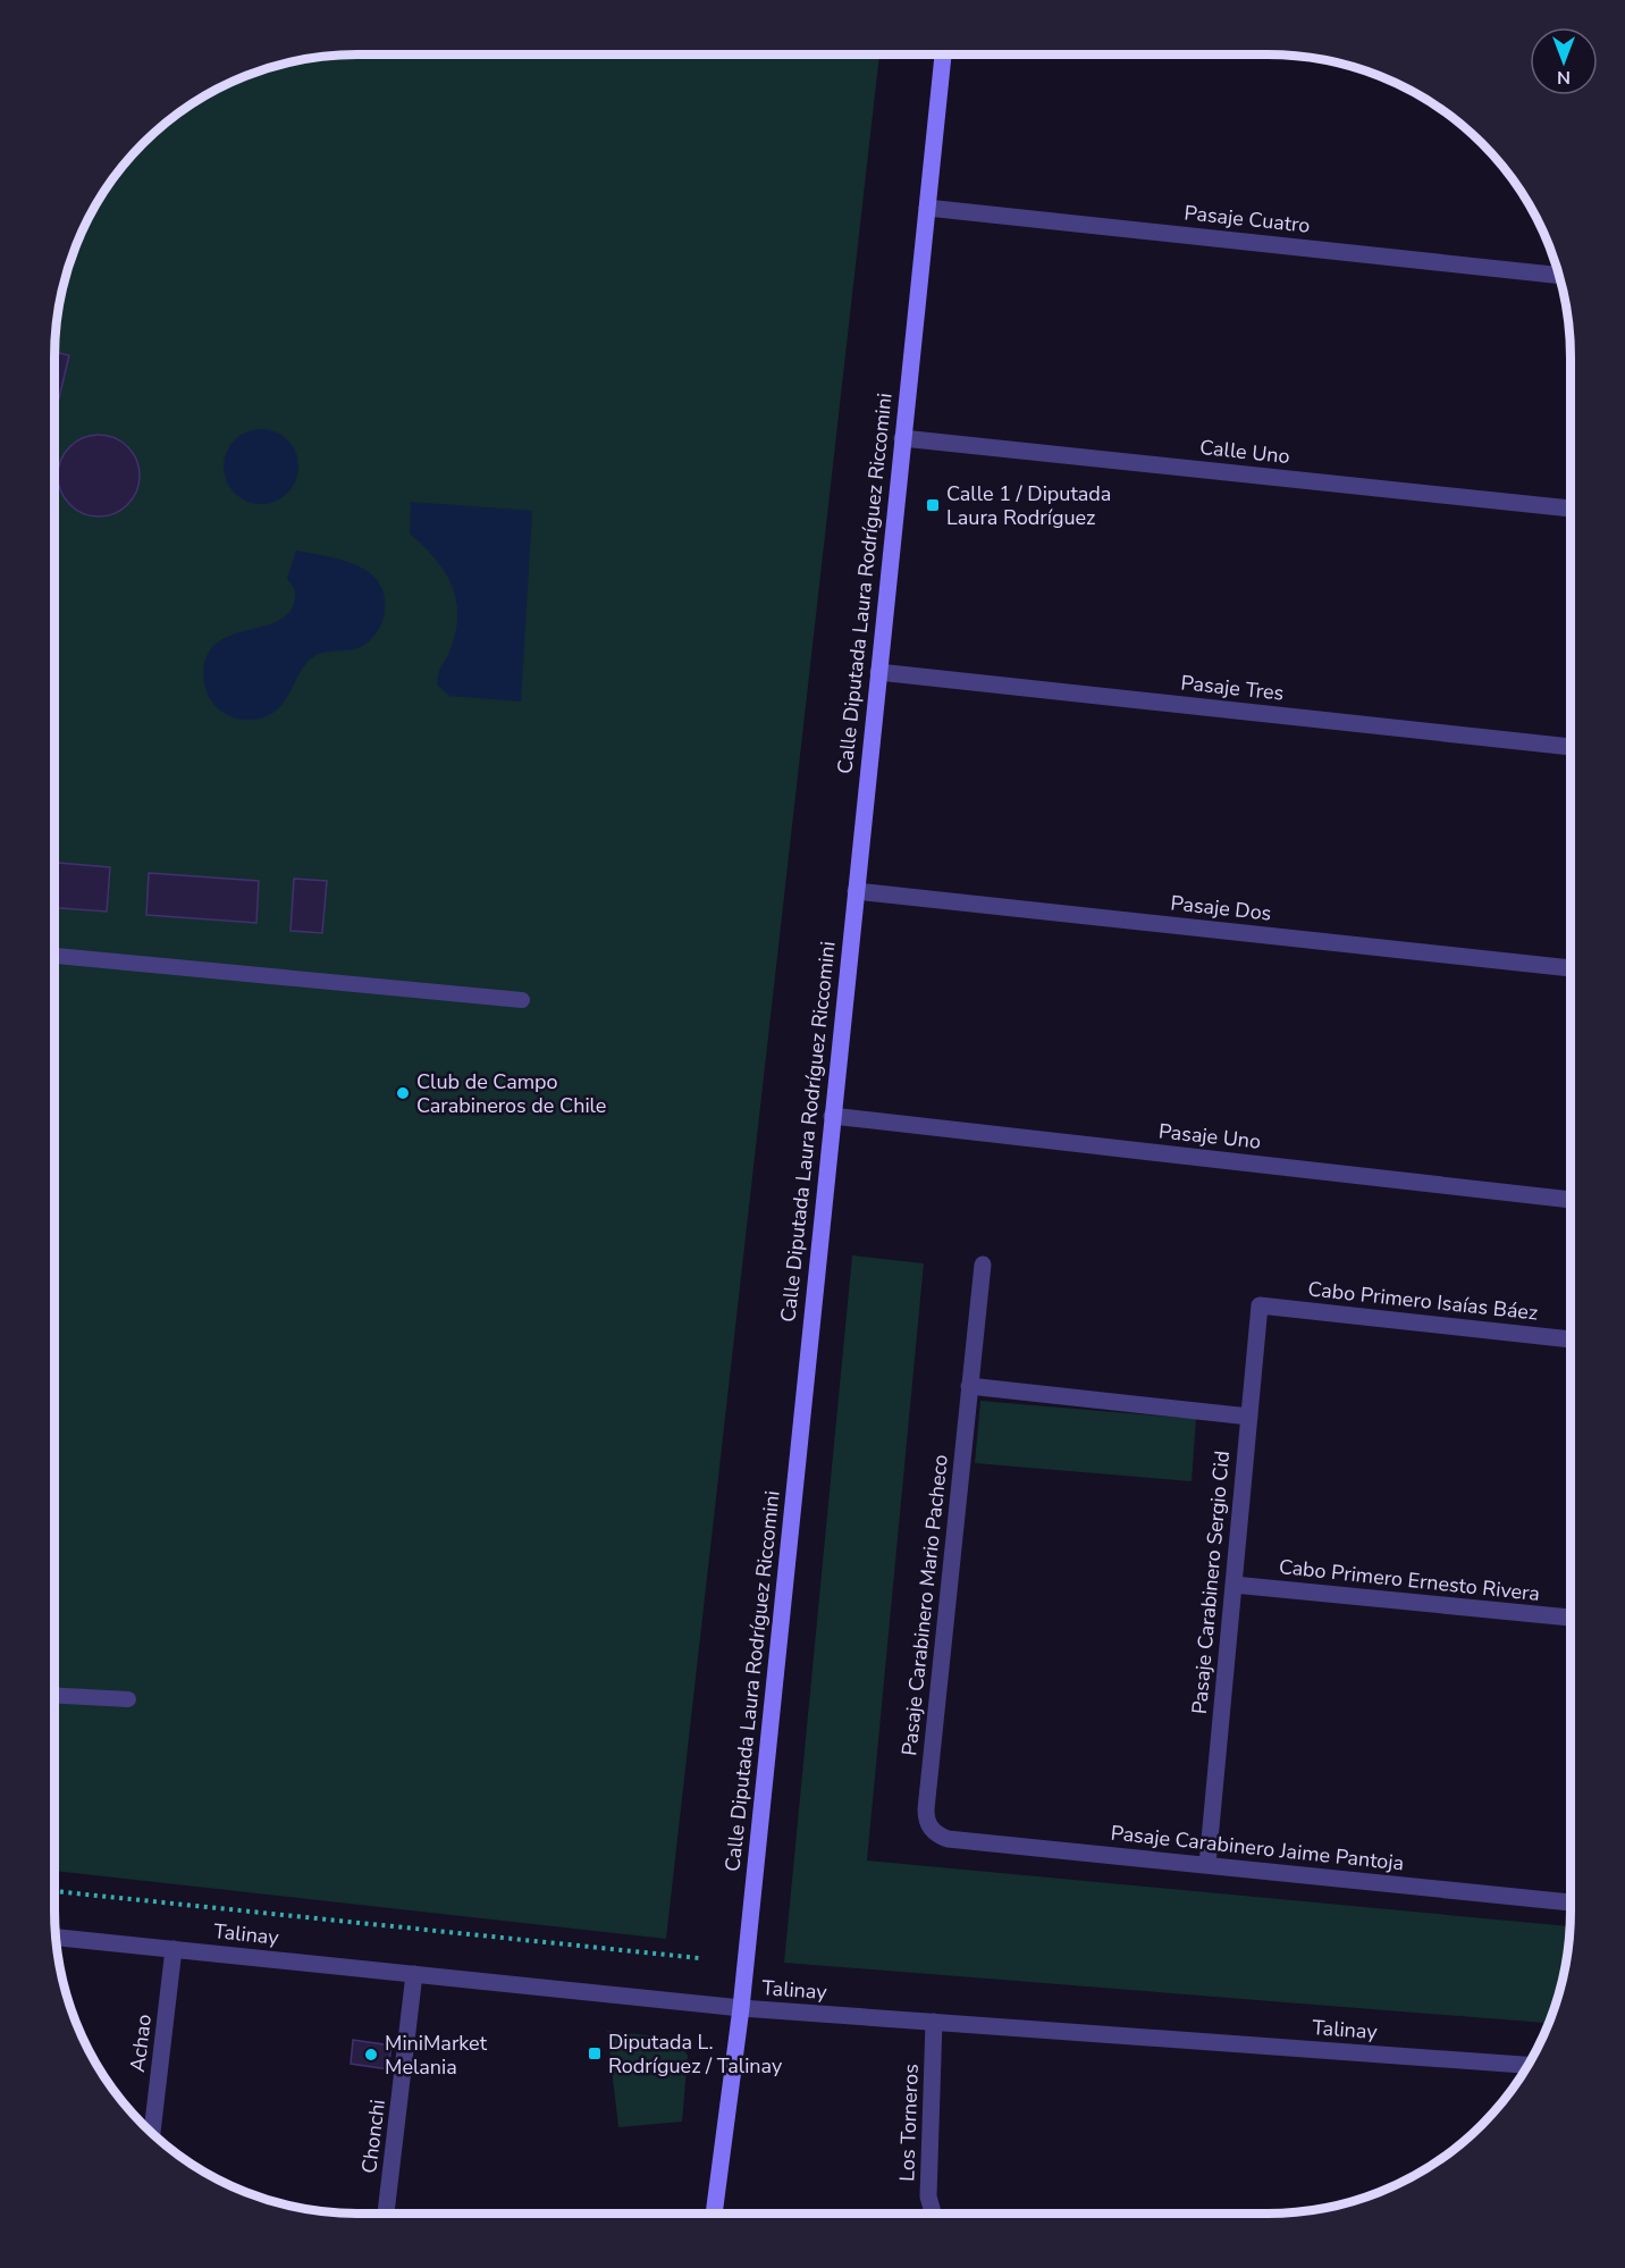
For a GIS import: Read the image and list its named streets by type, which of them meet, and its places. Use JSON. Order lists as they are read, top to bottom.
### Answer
{
  "streets": {
    "main road": ["Calle Diputada Laura Rodríguez Riccomini"],
    "street": [
      "Pasaje Cuatro",
      "Calle Uno",
      "Pasaje Tres",
      "Pasaje Dos",
      "Pasaje Uno",
      "Cabo Primero Isaías Báez",
      "Cabo Primero Ernesto Rivera",
      "Pasaje Carabinero Sergio Cid",
      "Pasaje Carabinero Mario Pacheco",
      "Pasaje Carabinero Jaime Pantoja",
      "Talinay",
      "Achao",
      "Los Torneros",
      "Chonchi"
    ]
  },
  "crossings": [
    ["Pasaje Cuatro", "Calle Diputada Laura Rodríguez Riccomini"],
    ["Calle Uno", "Calle Diputada Laura Rodríguez Riccomini"],
    ["Calle Diputada Laura Rodríguez Riccomini", "Pasaje Tres"],
    ["Calle Diputada Laura Rodríguez Riccomini", "Pasaje Dos"],
    ["Calle Diputada Laura Rodríguez Riccomini", "Pasaje Uno"],
    ["Calle Diputada Laura Rodríguez Riccomini", "Talinay"],
    ["Cabo Primero Isaías Báez", "Pasaje Carabinero Sergio Cid"],
    ["Cabo Primero Ernesto Rivera", "Pasaje Carabinero Sergio Cid"],
    ["Pasaje Carabinero Sergio Cid", "Pasaje Carabinero Jaime Pantoja"],
    ["Pasaje Carabinero Mario Pacheco", "Pasaje Carabinero Jaime Pantoja"],
    ["Talinay", "Achao"],
    ["Talinay", "Los Torneros"],
    ["Talinay", "Chonchi"]
  ],
  "places": {
    "transit": ["Calle 1 / Diputada Laura Rodríguez", "Diputada L. Rodríguez / Talinay"],
    "other": ["Club de Campo Carabineros de Chile", "MiniMarket Melania"]
  },
  "north": "bottom"
}
